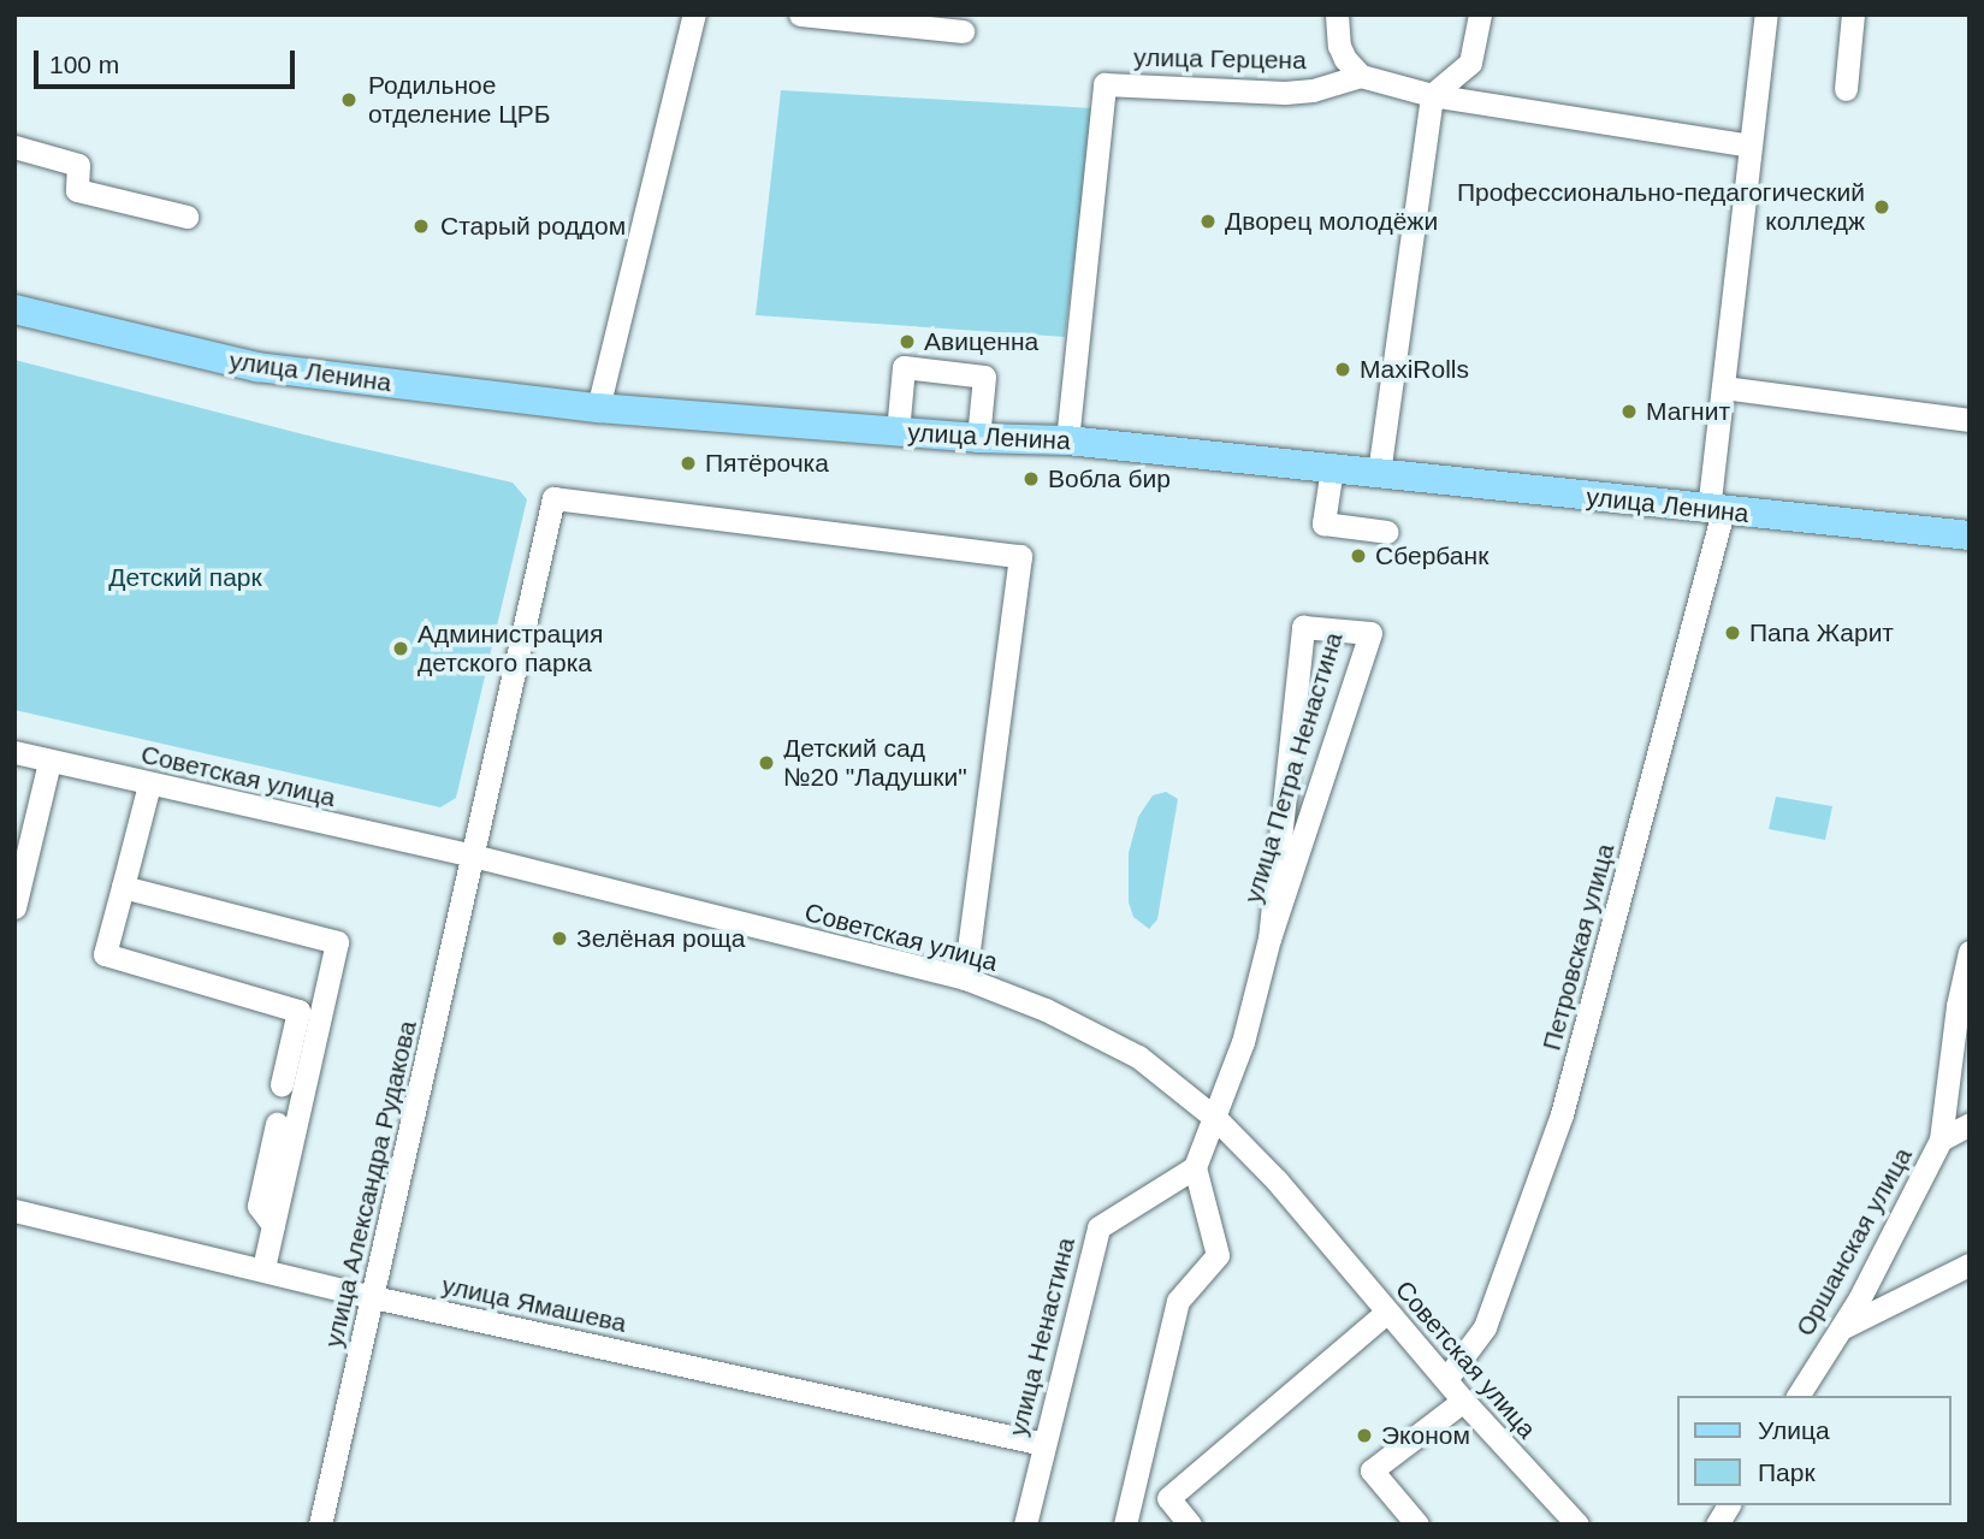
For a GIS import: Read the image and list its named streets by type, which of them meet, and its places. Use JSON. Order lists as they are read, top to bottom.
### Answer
{
  "streets": {
    "main road": ["улица Ленина"],
    "street": [
      "улица Герцена",
      "улица Петра Ненастина",
      "Советская улица",
      "Петровская улица",
      "улица Александра Рудакова",
      "Оршанская улица",
      "улица Ямашева",
      "улица Ненастина"
    ]
  },
  "crossings": [
    ["улица Герцена", "улица Ленина"],
    ["улица Ленина", "Петровская улица"],
    ["улица Петра Ненастина", "Советская улица"],
    ["Советская улица", "Петровская улица"],
    ["Советская улица", "улица Александра Рудакова"],
    ["улица Александра Рудакова", "улица Ямашева"],
    ["улица Ямашева", "улица Ненастина"]
  ],
  "parks": ["Детский парк"],
  "places": [
    "Родильное отделение ЦРБ",
    "Профессионально-педагогический колледж",
    "Дворец молодёжи",
    "Старый роддом",
    "Авиценна",
    "MaxiRolls",
    "Магнит",
    "Пятёрочка",
    "Вобла бир",
    "Сбербанк",
    "Папа Жарит",
    "Администрация детского парка",
    "Детский сад №20 \"Ладушки\"",
    "Зелёная роща",
    "Эконом"
  ],
  "legend": ["Улица", "Парк"],
  "scale_bar": "100 m"
}
